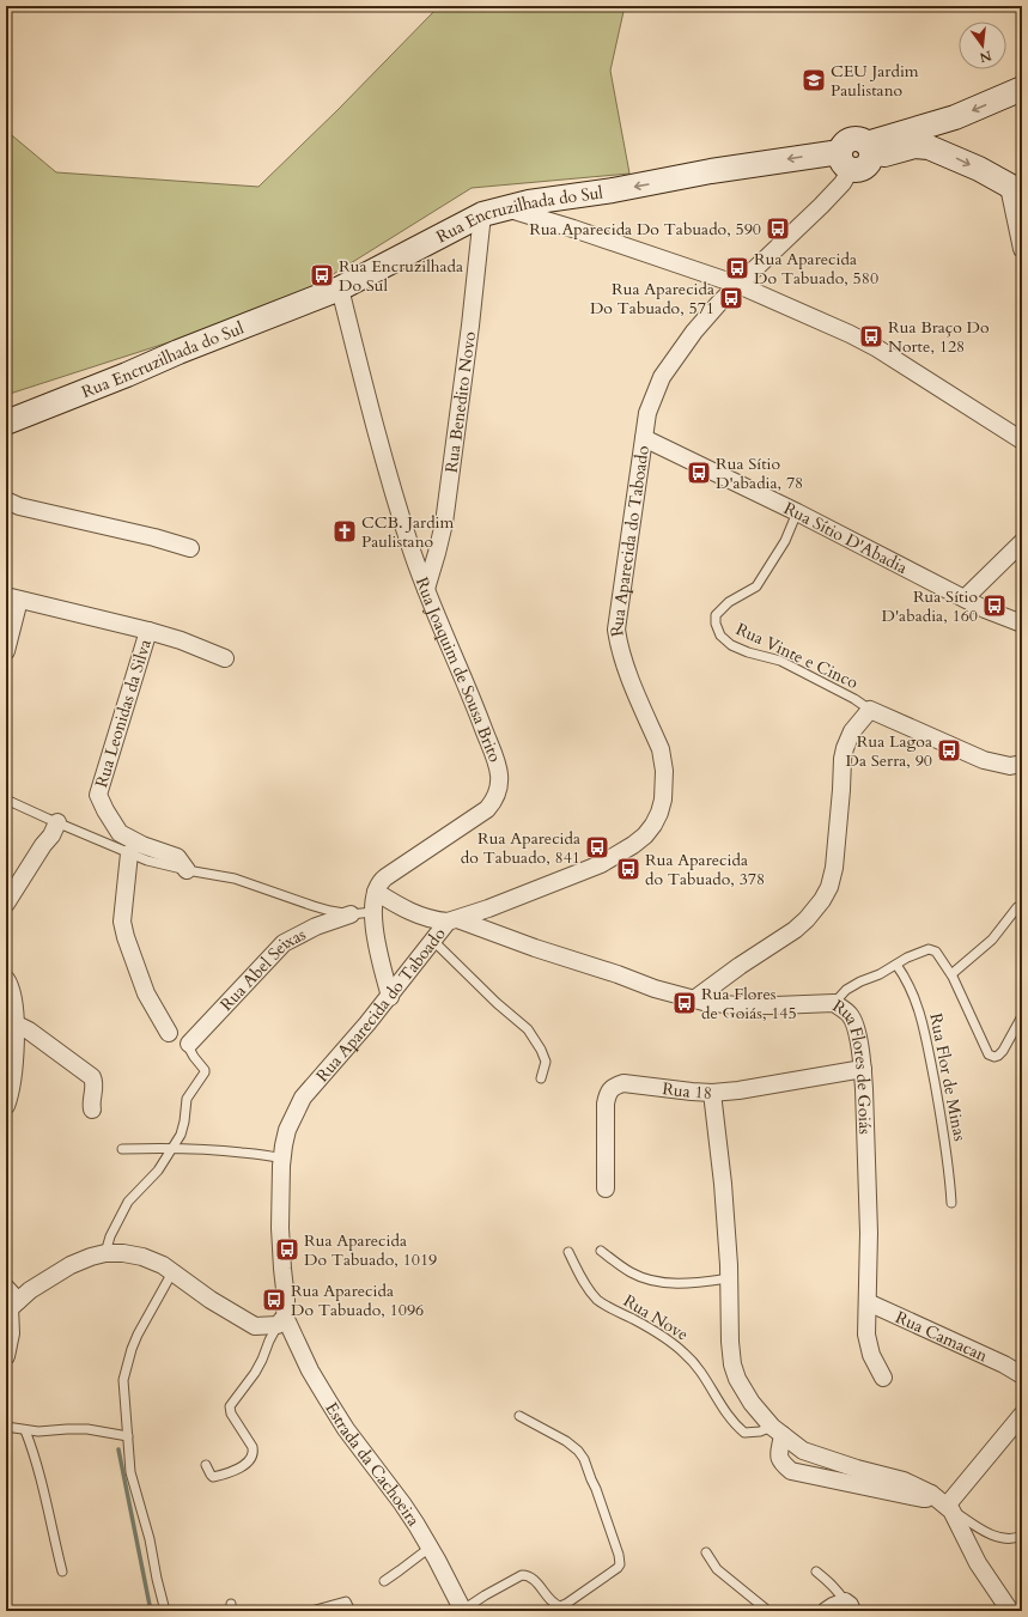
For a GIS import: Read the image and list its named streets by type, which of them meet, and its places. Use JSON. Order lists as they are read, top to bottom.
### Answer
{
  "streets": {
    "street": [
      "Rua Encruzilhada do Sul",
      "Rua Benedito Novo",
      "Rua Sítio D'Abadia",
      "Rua Aparecida do Taboado",
      "Rua Joaquim de Sousa Brito",
      "Rua Leonidas da Silva",
      "Rua Abel Seixas",
      "Rua Flores de Goiás",
      "Rua 18",
      "Rua Camacan",
      "Estrada da Cachoeira"
    ],
    "lane": ["Rua Vinte e Cinco", "Rua Flor de Minas", "Rua Nove"]
  },
  "crossings": [
    ["Rua Encruzilhada do Sul", "Rua Benedito Novo"],
    ["Rua Encruzilhada do Sul", "Rua Aparecida do Taboado"],
    ["Rua Encruzilhada do Sul", "Rua Joaquim de Sousa Brito"],
    ["Rua Benedito Novo", "Rua Joaquim de Sousa Brito"],
    ["Rua Sítio D'Abadia", "Rua Aparecida do Taboado"],
    ["Rua Sítio D'Abadia", "Rua Vinte e Cinco"],
    ["Rua Aparecida do Taboado", "Rua Joaquim de Sousa Brito"],
    ["Rua Aparecida do Taboado", "Rua Flores de Goiás"],
    ["Rua Aparecida do Taboado", "Estrada da Cachoeira"],
    ["Rua Joaquim de Sousa Brito", "Rua Flores de Goiás"],
    ["Rua Flores de Goiás", "Rua 18"],
    ["Rua Flores de Goiás", "Rua Camacan"]
  ],
  "places": {
    "school or university": ["CEU Jardim Paulistano"],
    "bus stop": [
      "Rua Aparecida Do Tabuado, 590",
      "Rua Aparecida Do Tabuado, 580",
      "Rua Encruzilhada Do Sul",
      "Rua Aparecida Do Tabuado, 571",
      "Rua Braço Do Norte, 128",
      "Rua Sítio D'abadia, 78",
      "Rua Sítio D'abadia, 160",
      "Rua Lagoa Da Serra, 90",
      "Rua Aparecida do Tabuado, 841",
      "Rua Aparecida do Tabuado, 378",
      "Rua Flores de Goiás, 145",
      "Rua Aparecida Do Tabuado, 1019",
      "Rua Aparecida Do Tabuado, 1096"
    ],
    "church": ["CCB. Jardim Paulistano"]
  },
  "north": "bottom"
}
